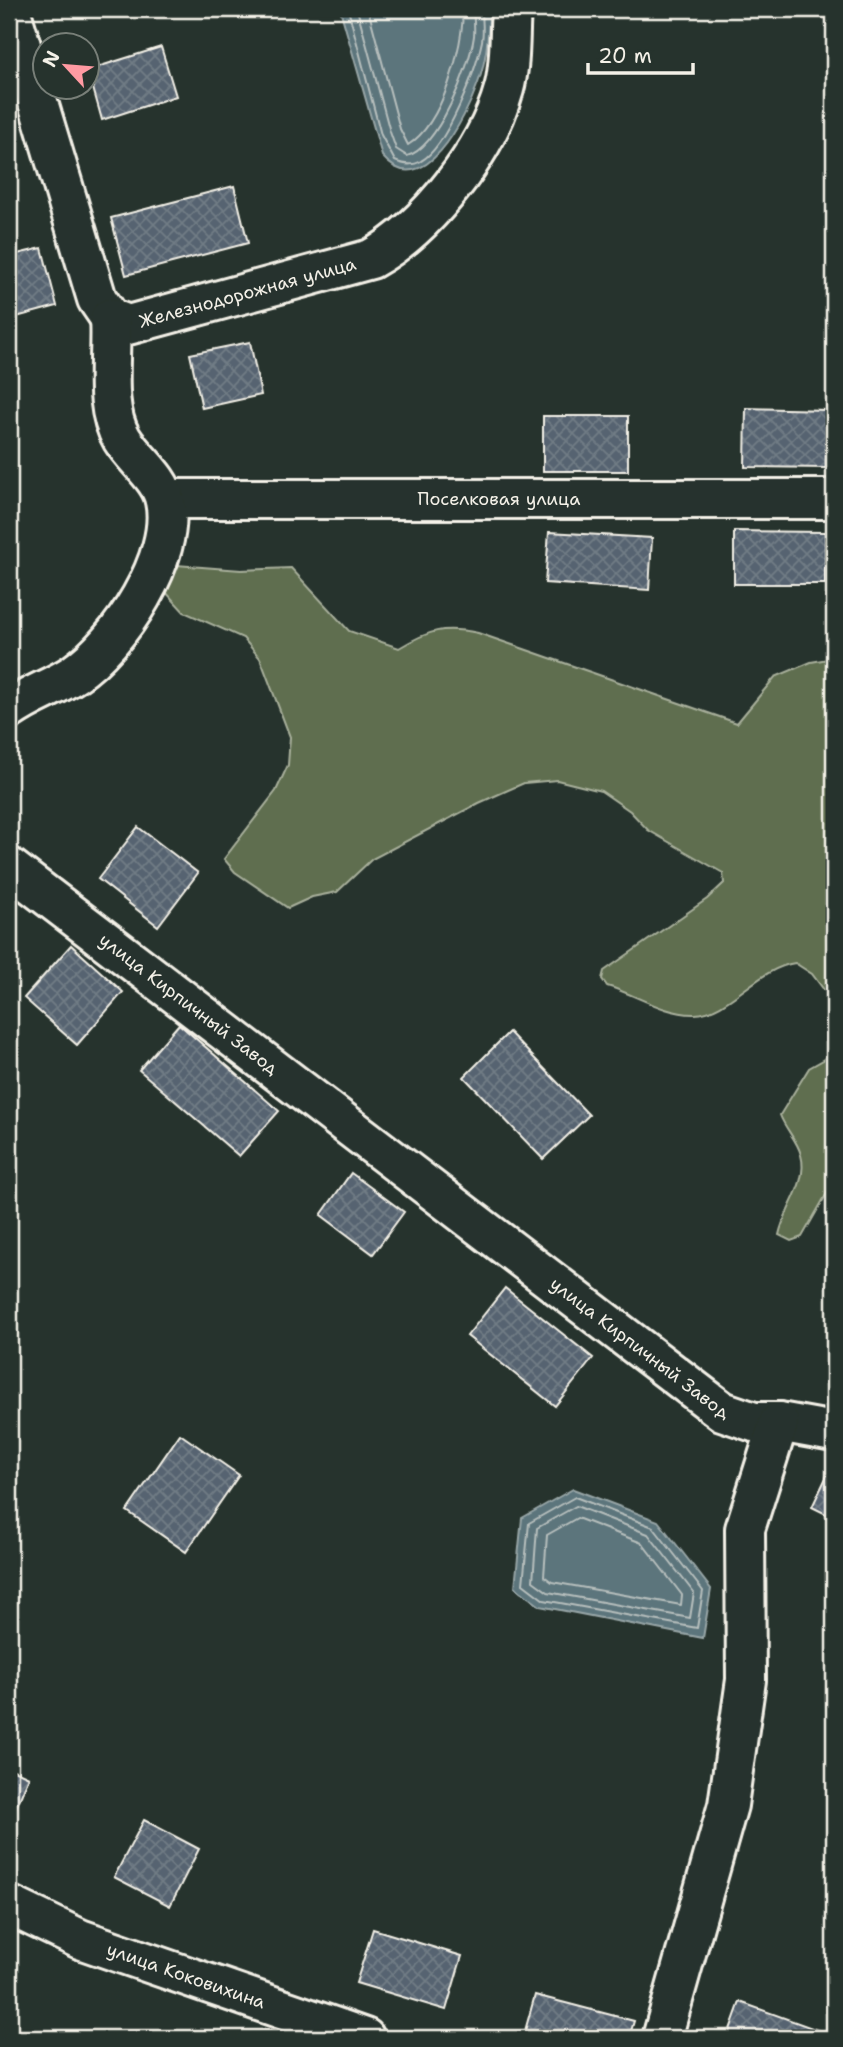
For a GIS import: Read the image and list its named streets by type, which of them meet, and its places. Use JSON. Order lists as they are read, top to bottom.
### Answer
{
  "streets": {
    "street": [
      "Железнодорожная улица",
      "Поселковая улица",
      "улица Кирпичный Завод",
      "улица Коковихина"
    ]
  },
  "scale_bar": "20 m",
  "north": "top left"
}
